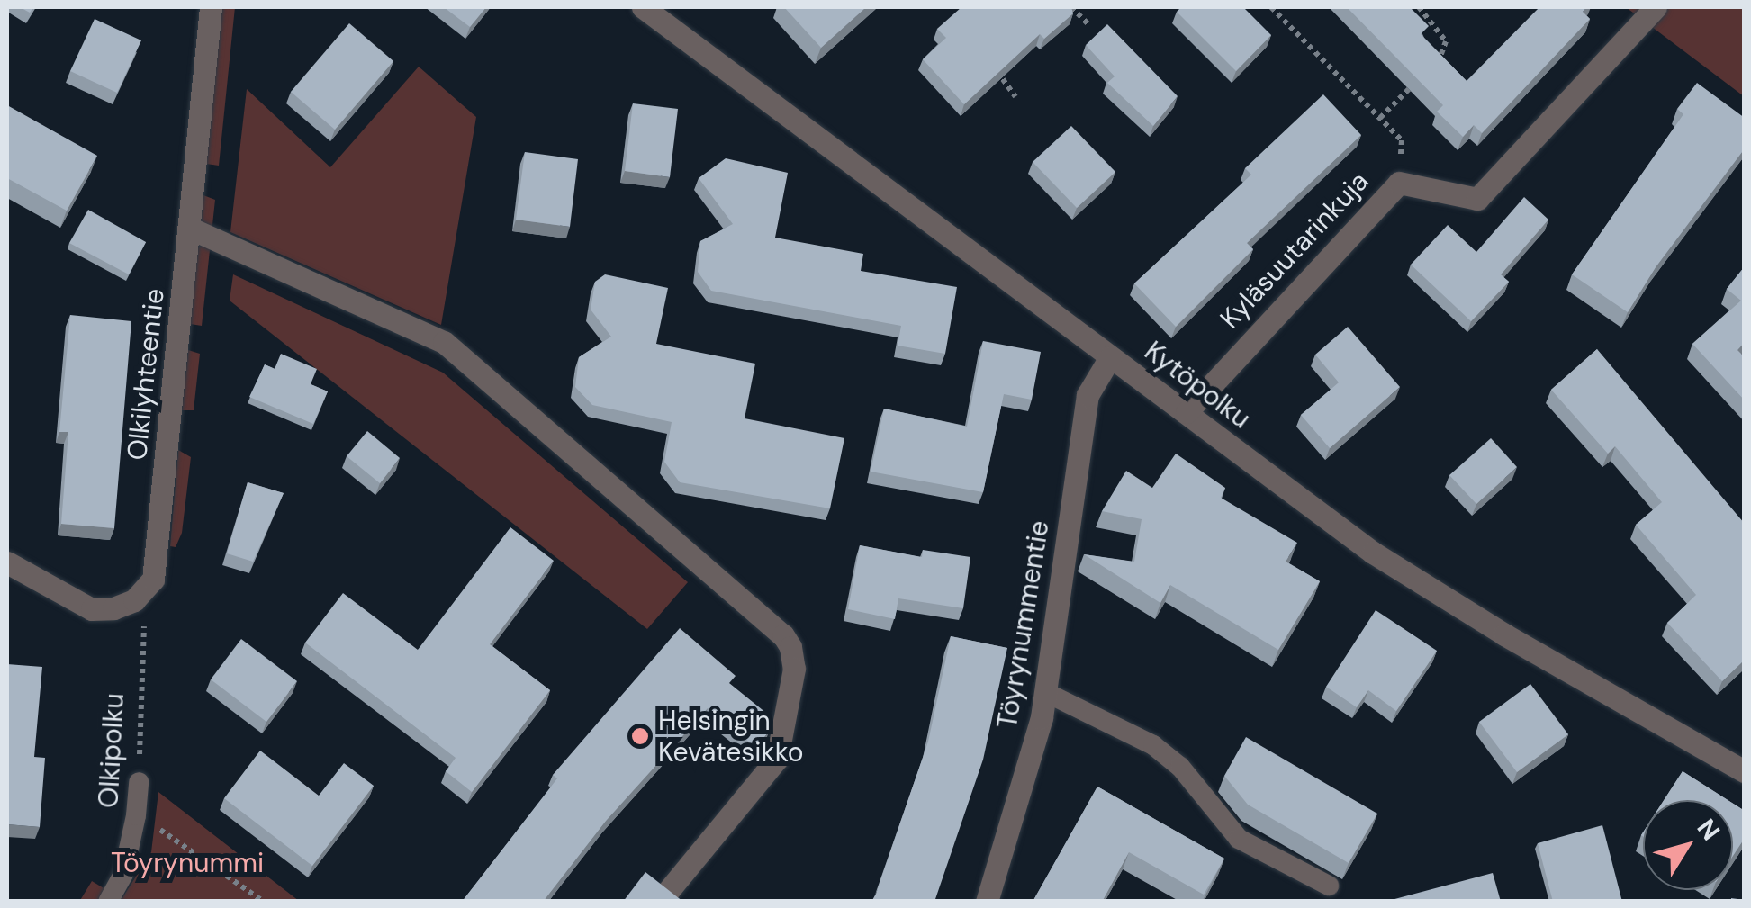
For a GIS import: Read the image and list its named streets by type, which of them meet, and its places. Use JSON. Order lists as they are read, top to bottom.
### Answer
{
  "streets": {
    "street": [
      "Kyläsuutarinkuja",
      "Olkilyhteentie",
      "Kytöpolku",
      "Töyrynummentie"
    ],
    "lane": ["Olkipolku"]
  },
  "crossings": [
    ["Kyläsuutarinkuja", "Kytöpolku"],
    ["Olkilyhteentie", "Olkipolku"],
    ["Kytöpolku", "Töyrynummentie"]
  ],
  "parks": ["Töyrynummi"],
  "places": ["Helsingin Kevätesikko"],
  "north": "top right"
}
